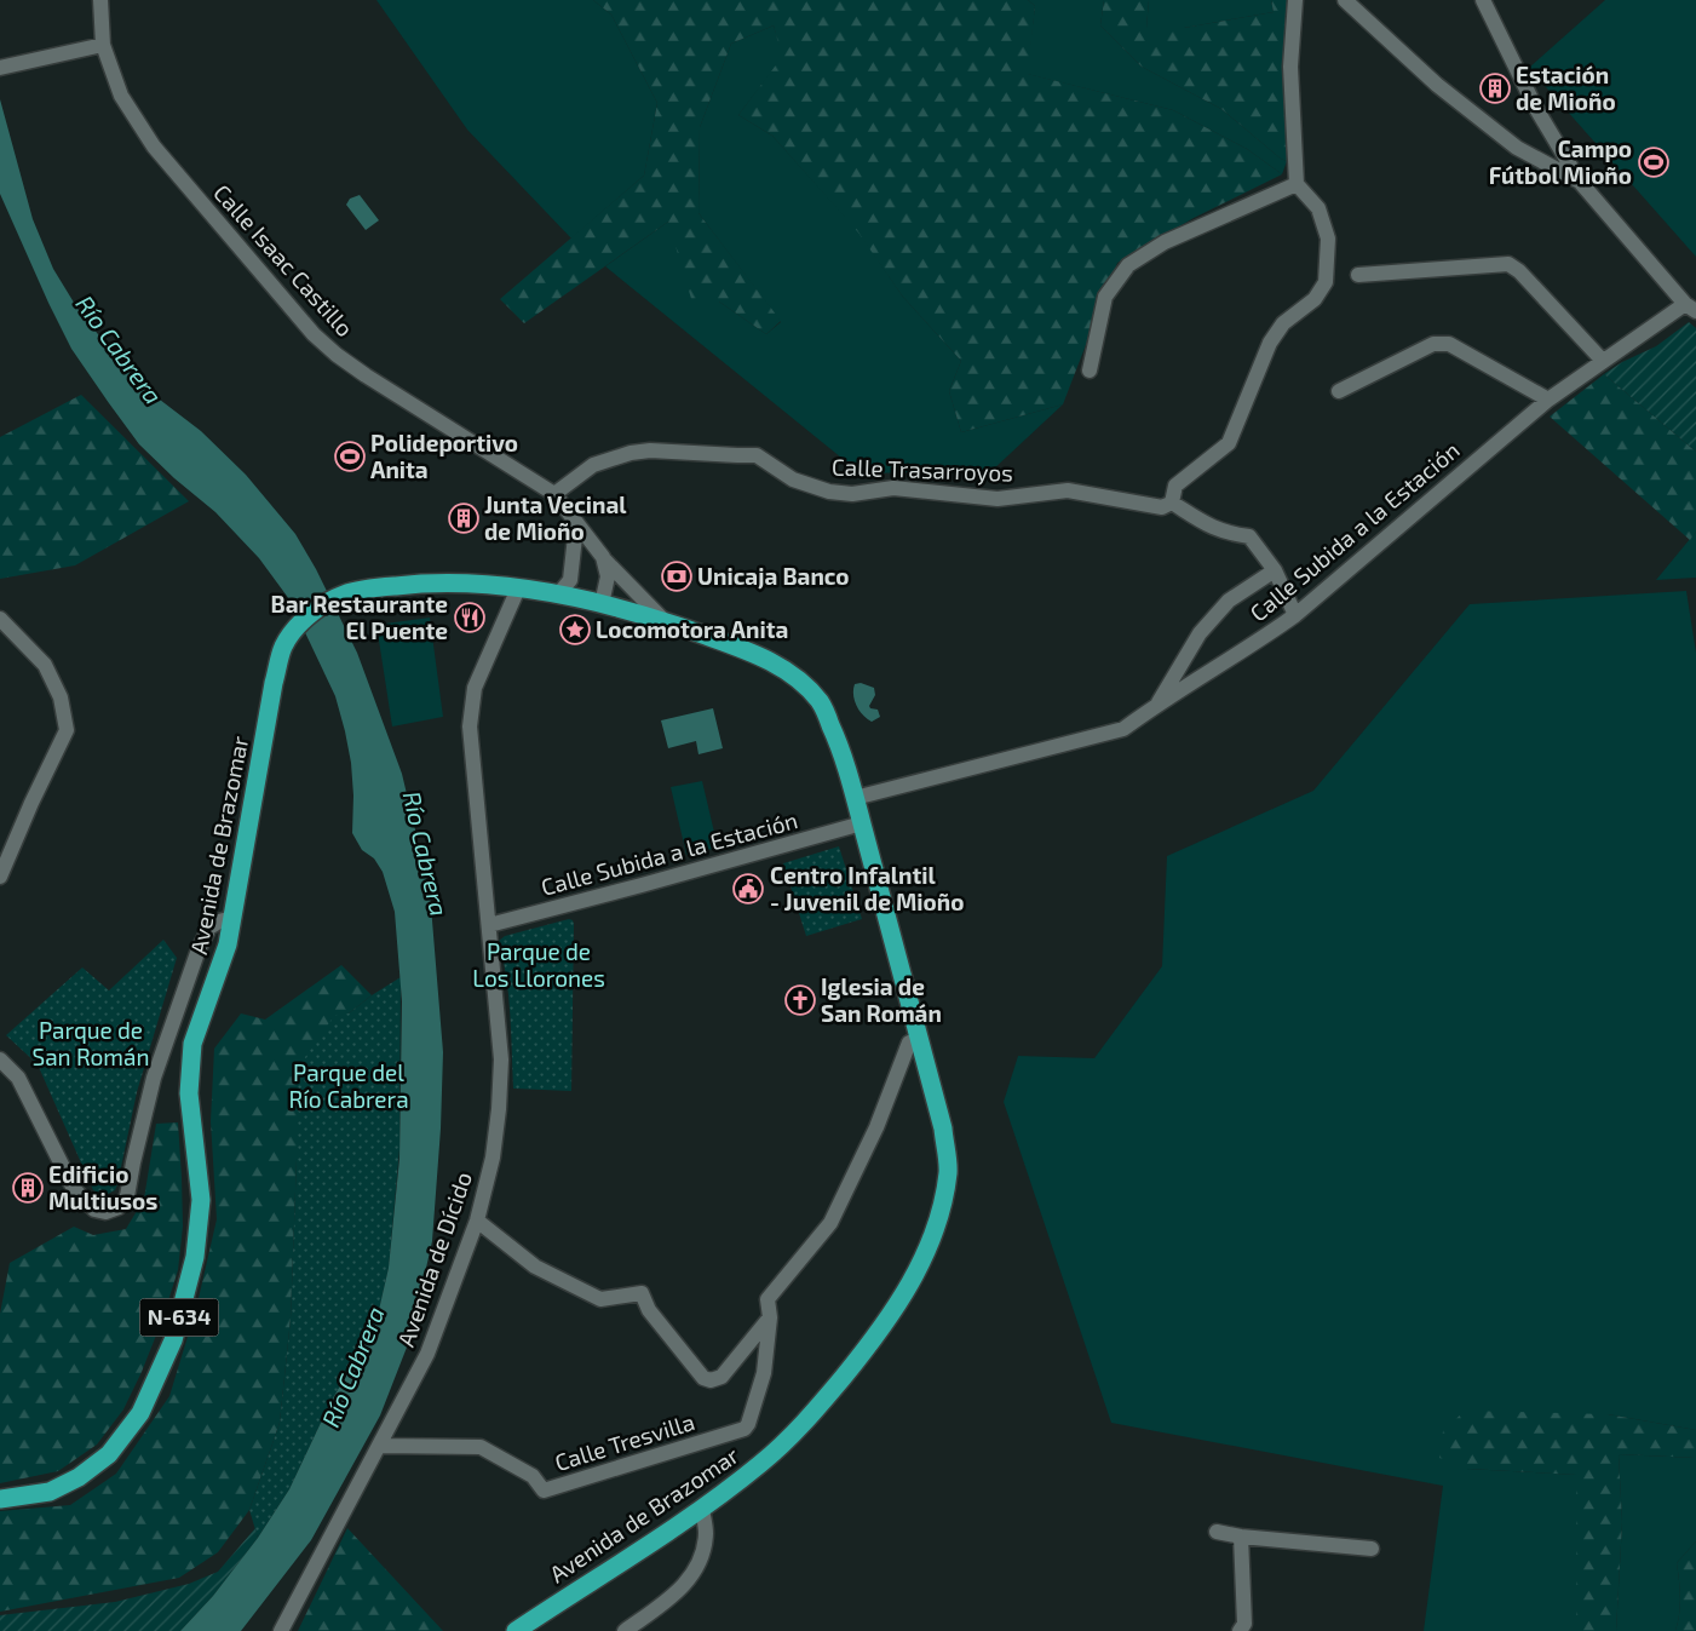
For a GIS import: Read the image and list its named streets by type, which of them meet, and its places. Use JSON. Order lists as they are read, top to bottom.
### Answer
{
  "streets": {
    "highway": ["Avenida de Brazomar", "N-634"],
    "street": [
      "Calle Isaac Castillo",
      "Calle Trasarroyos",
      "Calle Subida a la Estación",
      "Avenida de Dícido",
      "Calle Tresvilla"
    ]
  },
  "crossings": [
    ["Calle Isaac Castillo", "Calle Trasarroyos"],
    ["Calle Isaac Castillo", "Avenida de Brazomar"],
    ["Calle Subida a la Estación", "Avenida de Brazomar"],
    ["Calle Subida a la Estación", "Avenida de Dícido"],
    ["Avenida de Brazomar", "Avenida de Dícido"],
    ["Avenida de Brazomar", "Calle Tresvilla"],
    ["Avenida de Dícido", "Calle Tresvilla"]
  ],
  "water": ["Río Cabrera"],
  "parks": ["Parque de Los Llorones", "Parque de San Román", "Parque del Río Cabrera"],
  "places": {
    "building": ["Estación de Mioño", "Junta Vecinal de Mioño", "Edificio Multiusos"],
    "sports": ["Campo Fútbol Mioño", "Polideportivo Anita"],
    "bank": ["Unicaja Banco"],
    "restaurant": ["Bar Restaurante El Puente"],
    "place": ["Locomotora Anita"],
    "public building": ["Centro Infalntil - Juvenil de Mioño"],
    "church": ["Iglesia de San Román"]
  }
}
